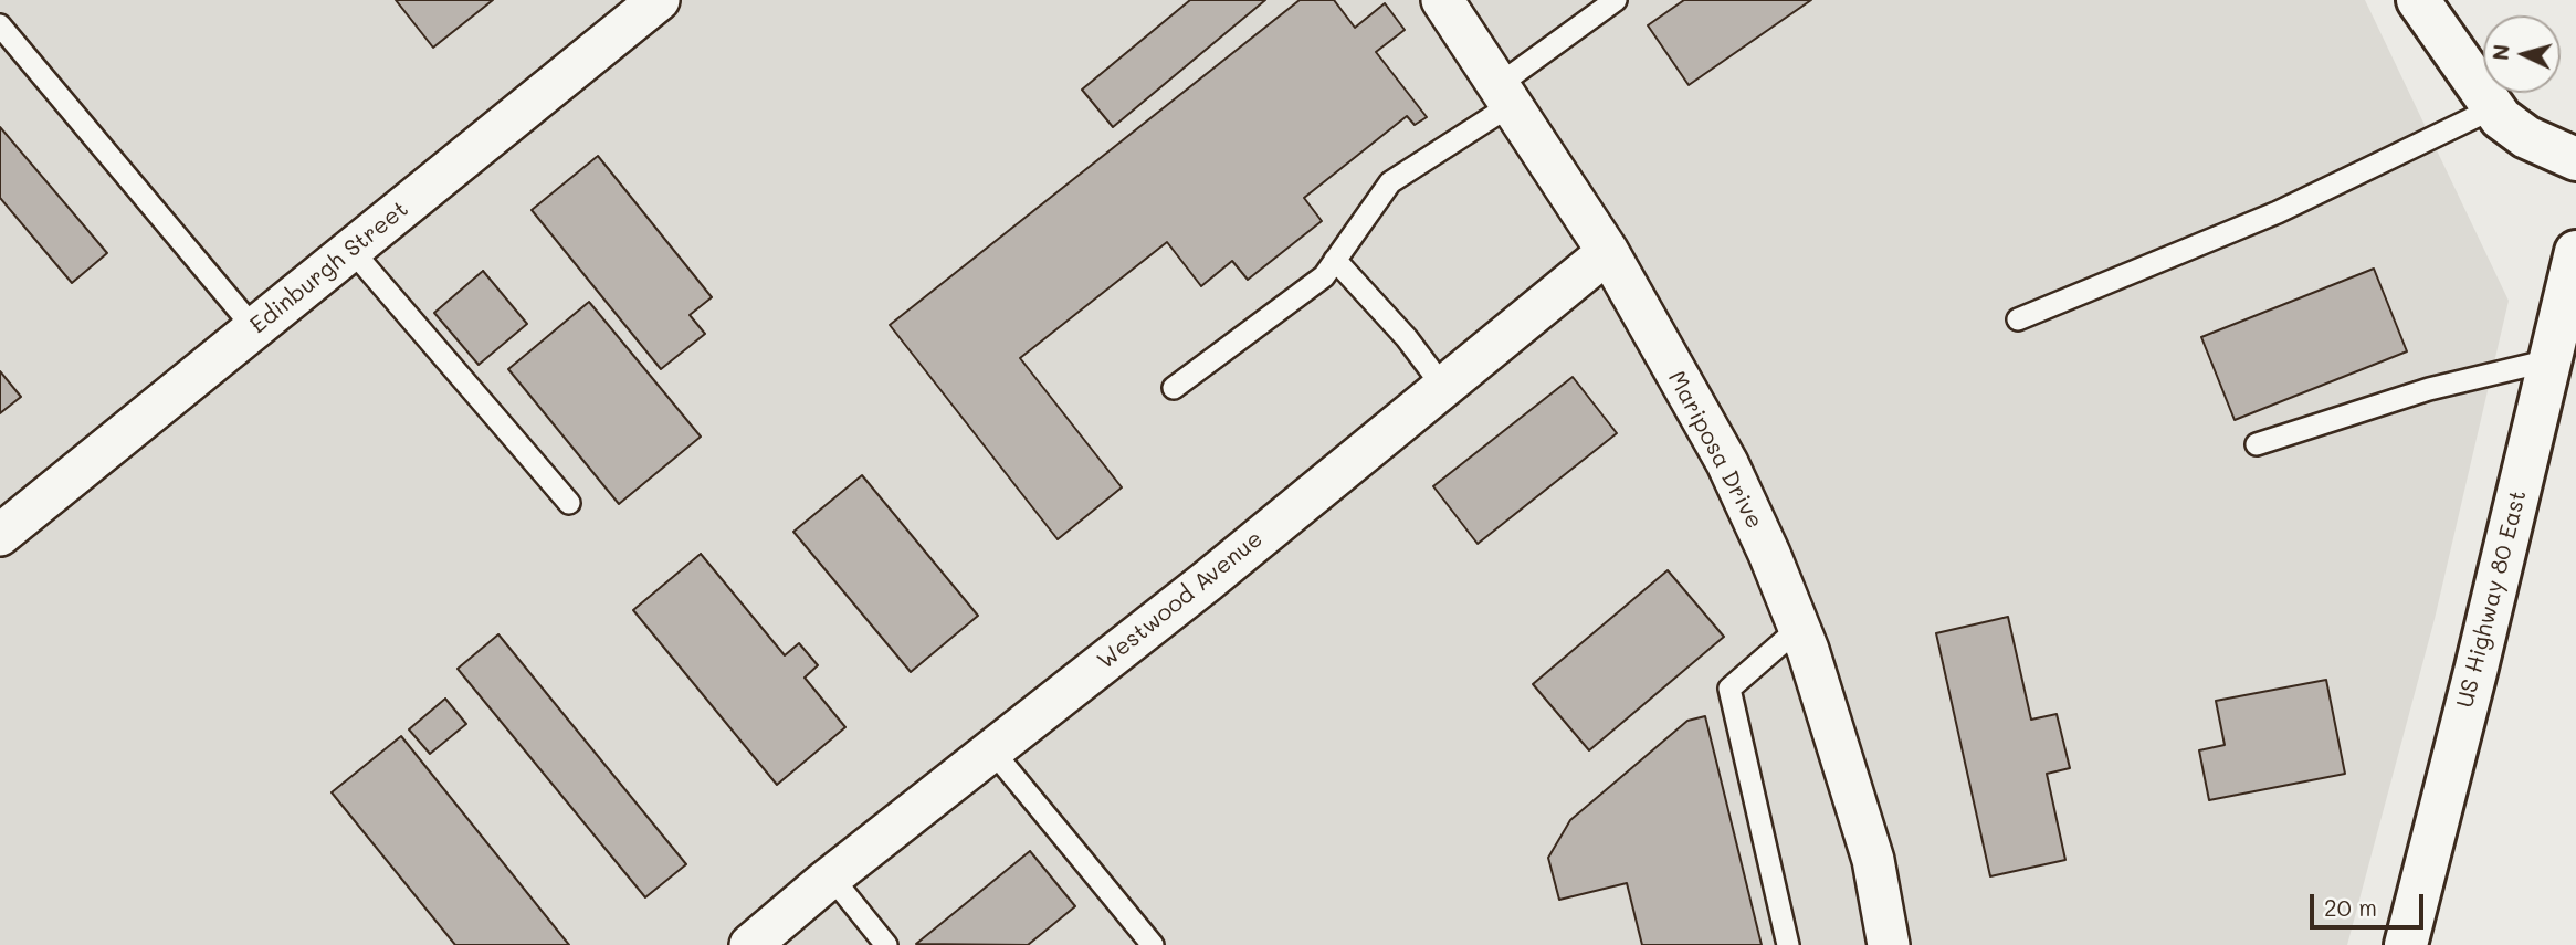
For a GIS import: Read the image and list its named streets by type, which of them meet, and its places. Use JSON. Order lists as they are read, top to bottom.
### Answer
{
  "streets": {
    "main road": ["US Highway 80 East"],
    "street": ["Edinburgh Street", "Mariposa Drive", "Westwood Avenue"]
  },
  "crossings": [
    ["Mariposa Drive", "Westwood Avenue"]
  ],
  "scale_bar": "20 m",
  "north": "left"
}
